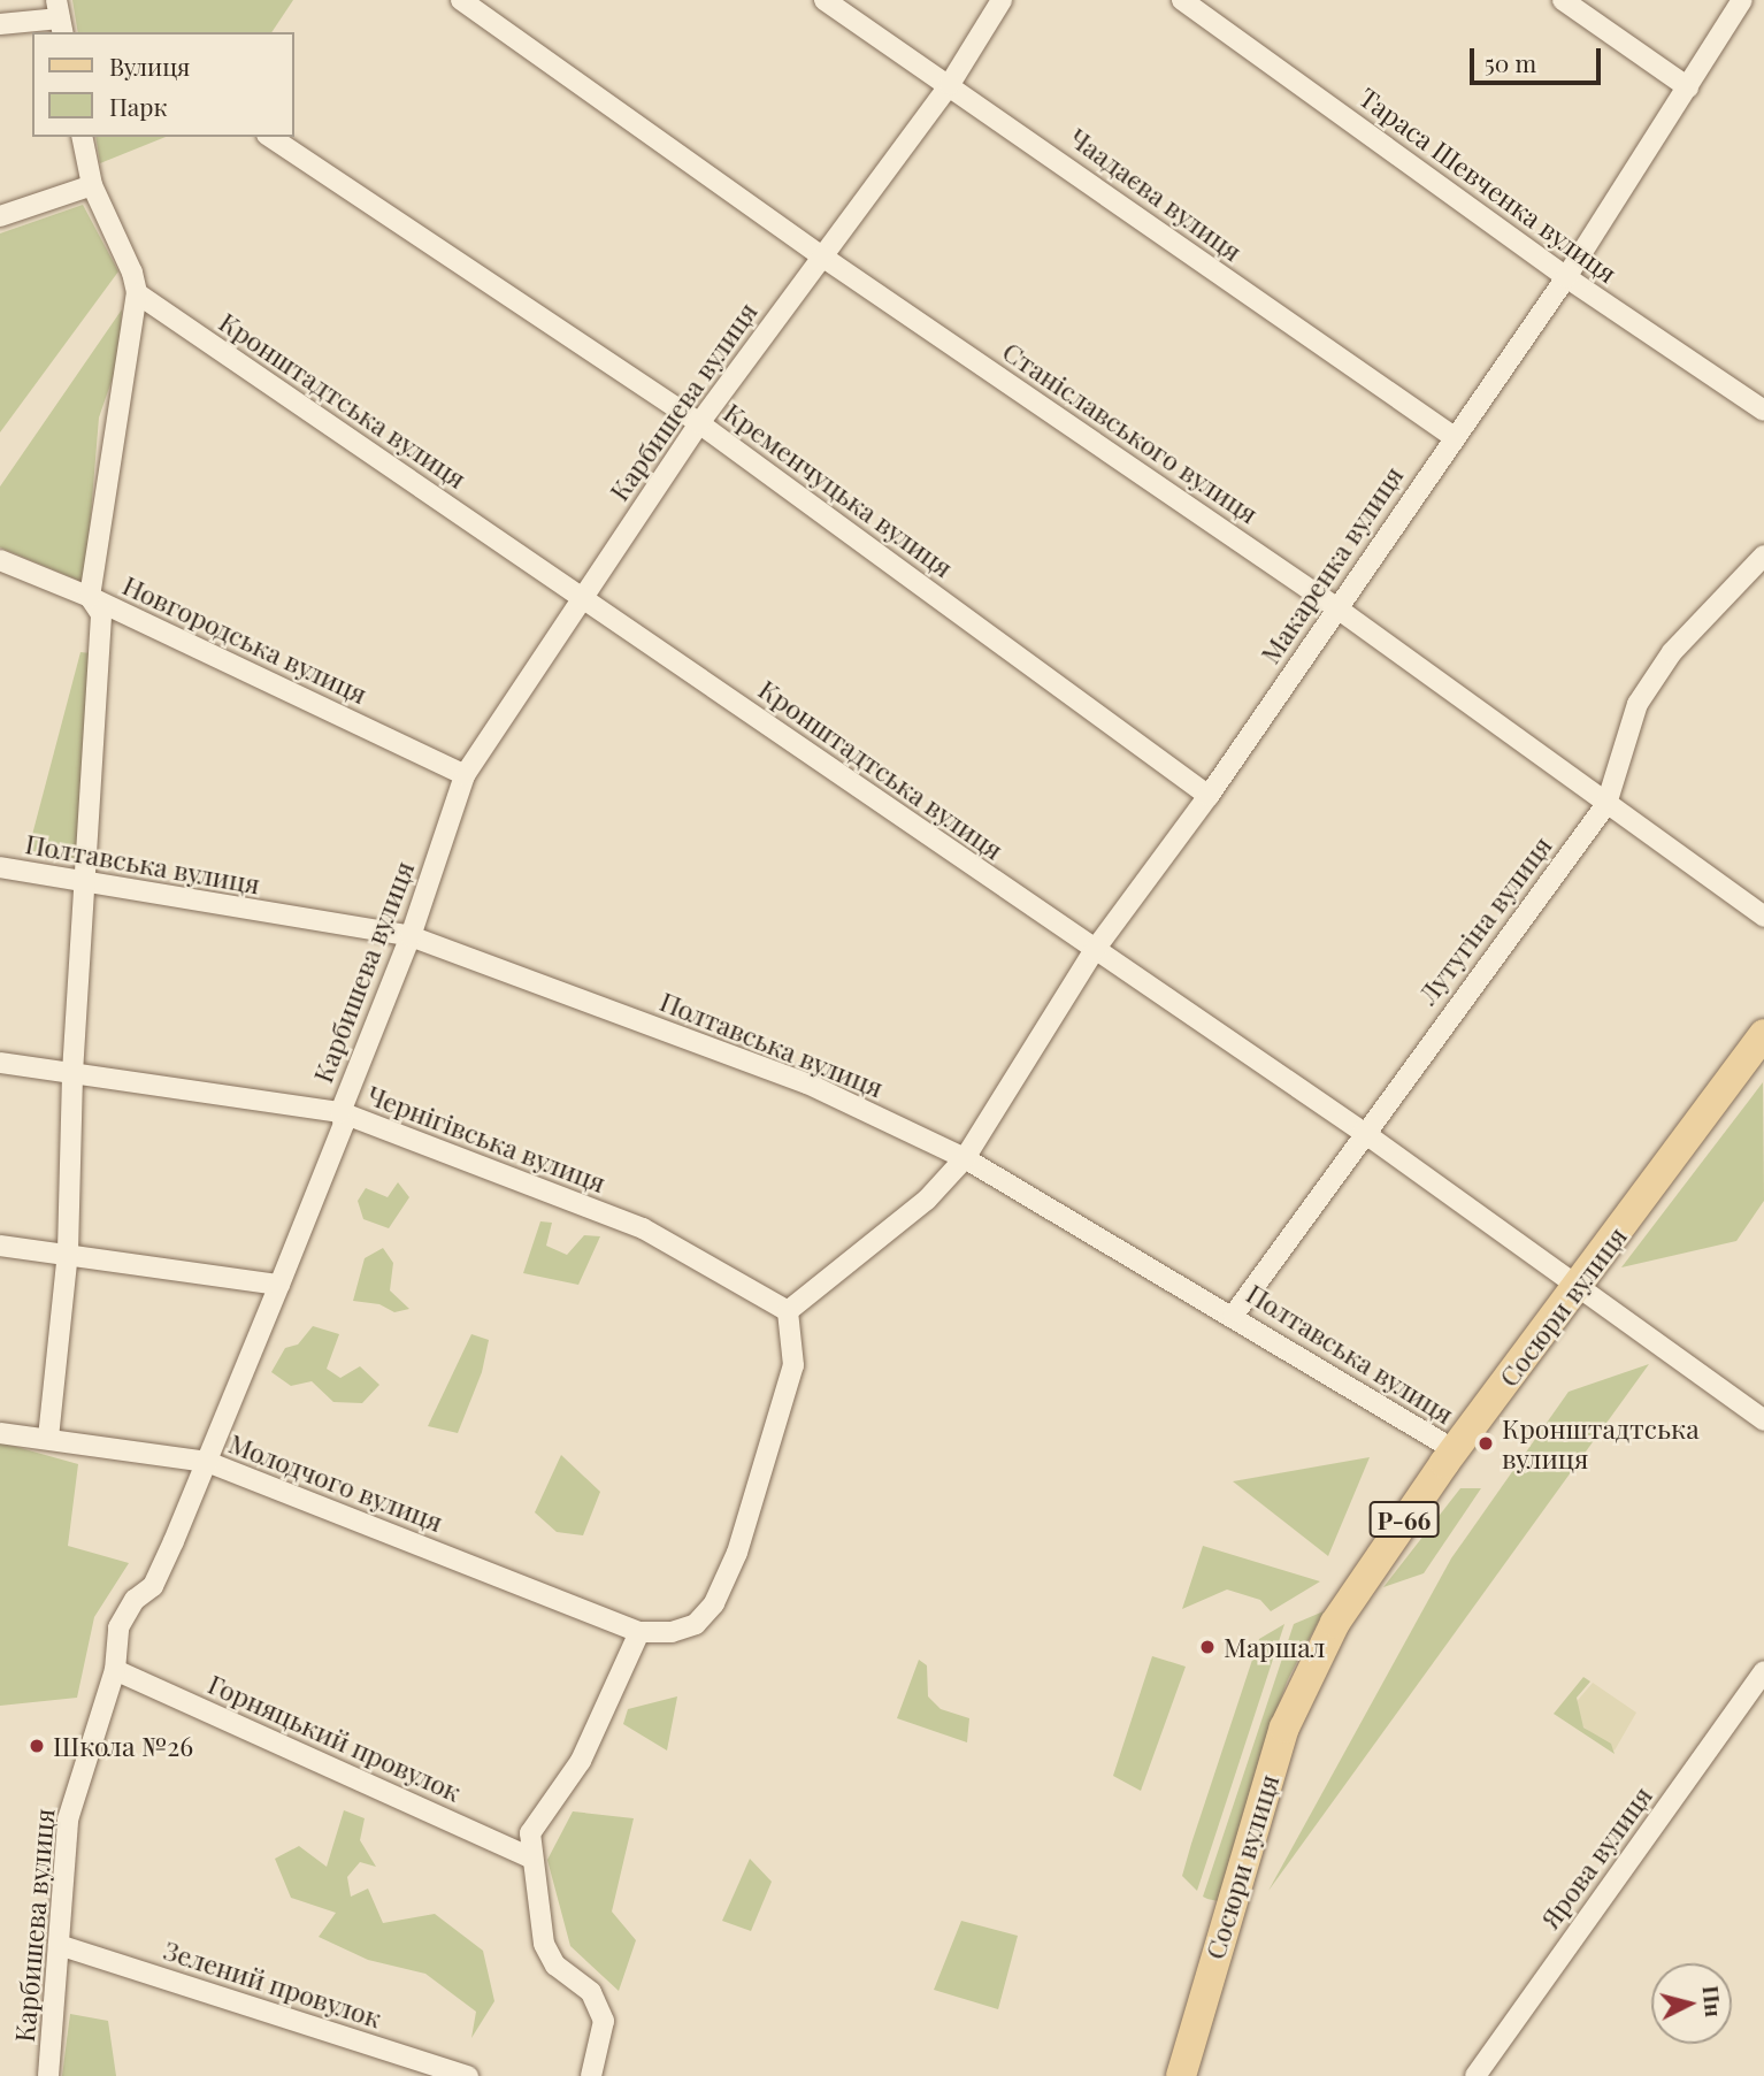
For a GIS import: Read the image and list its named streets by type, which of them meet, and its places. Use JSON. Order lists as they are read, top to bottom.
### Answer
{
  "streets": {
    "main road": ["Сосюри вулиця", "Р-66"],
    "street": [
      "Тараса Шевченка вулиця",
      "Чаадаєва вулиця",
      "Кронштадтська вулиця",
      "Карбишева вулиця",
      "Станіславського вулиця",
      "Кременчуцька вулиця",
      "Макаренка вулиця",
      "Новгородська вулиця",
      "Полтавська вулиця",
      "Лутугіна вулиця",
      "Чернігівська вулиця",
      "Молодчого вулиця",
      "Горняцький провулок",
      "Ярова вулиця",
      "Зелений провулок"
    ]
  },
  "crossings": [
    ["Тараса Шевченка вулиця", "Макаренка вулиця"],
    ["Чаадаєва вулиця", "Карбишева вулиця"],
    ["Чаадаєва вулиця", "Макаренка вулиця"],
    ["Кронштадтська вулиця", "Карбишева вулиця"],
    ["Кронштадтська вулиця", "Макаренка вулиця"],
    ["Кронштадтська вулиця", "Лутугіна вулиця"],
    ["Кронштадтська вулиця", "Сосюри вулиця"],
    ["Карбишева вулиця", "Станіславського вулиця"],
    ["Карбишева вулиця", "Кременчуцька вулиця"],
    ["Карбишева вулиця", "Новгородська вулиця"],
    ["Карбишева вулиця", "Полтавська вулиця"],
    ["Карбишева вулиця", "Чернігівська вулиця"],
    ["Карбишева вулиця", "Молодчого вулиця"],
    ["Карбишева вулиця", "Горняцький провулок"],
    ["Карбишева вулиця", "Зелений провулок"],
    ["Станіславського вулиця", "Макаренка вулиця"],
    ["Станіславського вулиця", "Лутугіна вулиця"],
    ["Кременчуцька вулиця", "Макаренка вулиця"],
    ["Макаренка вулиця", "Полтавська вулиця"],
    ["Макаренка вулиця", "Чернігівська вулиця"],
    ["Полтавська вулиця", "Лутугіна вулиця"],
    ["Полтавська вулиця", "Сосюри вулиця"]
  ],
  "places": ["Кронштадтська вулиця", "Маршал", "Школа №26"],
  "legend": ["Вулиця", "Парк"],
  "scale_bar": "50 m",
  "north": "right"
}
